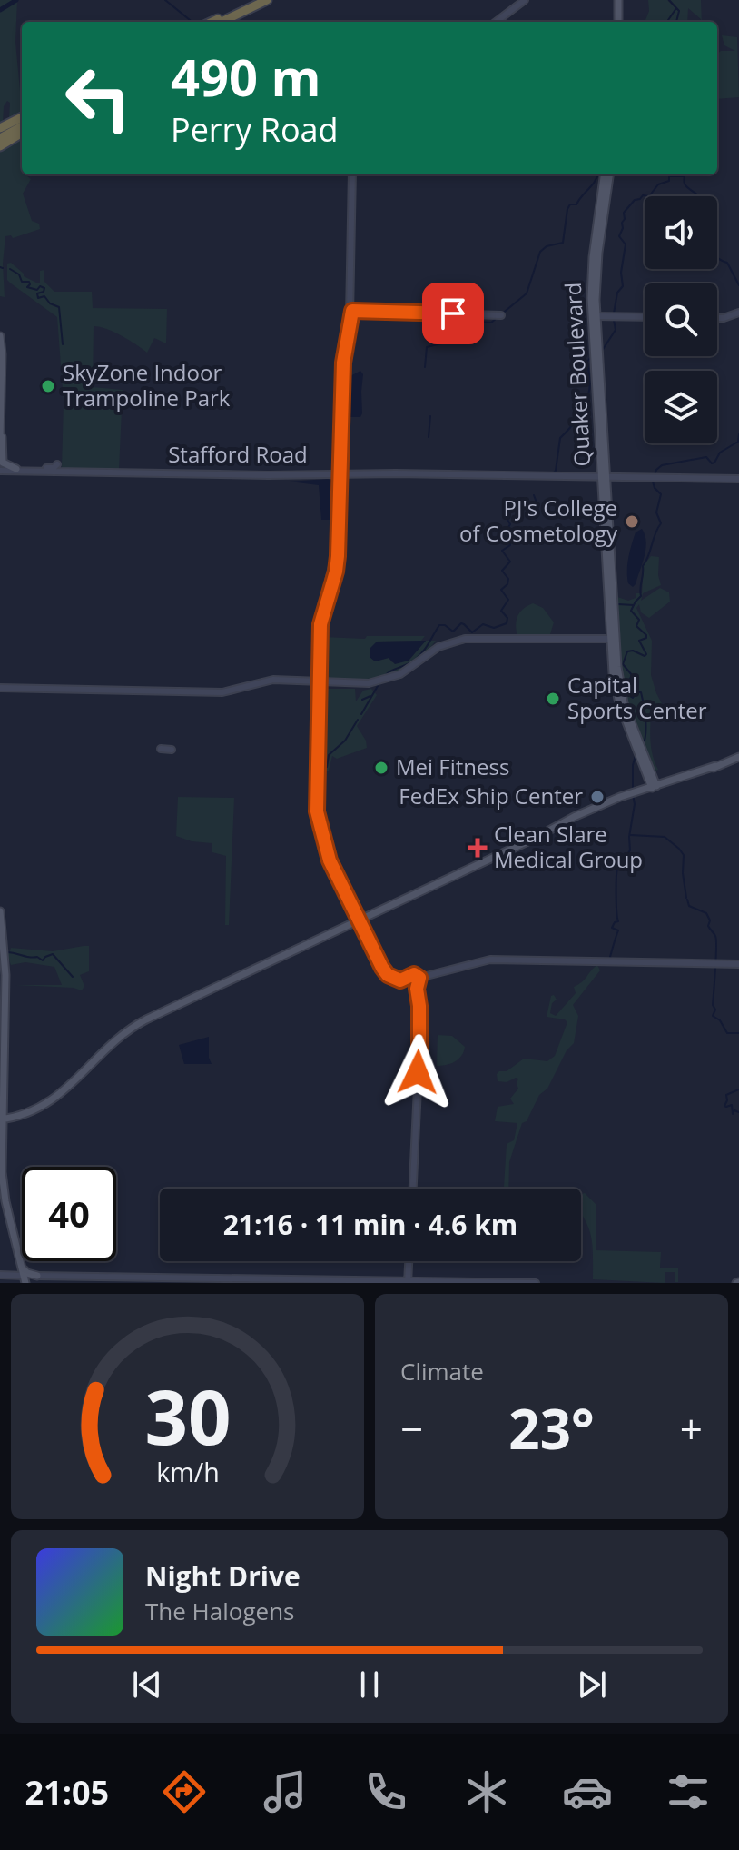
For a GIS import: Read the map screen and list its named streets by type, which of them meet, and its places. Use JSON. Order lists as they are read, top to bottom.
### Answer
{
  "streets": {
    "main road": ["Quaker Boulevard"],
    "street": ["Stafford Road"]
  },
  "crossings": [
    ["Quaker Boulevard", "Stafford Road"]
  ],
  "places": {
    "other": [
      "SkyZone Indoor Trampoline Park",
      "PJ's College of Cosmetology",
      "Capital Sports Center",
      "Mei Fitness",
      "FedEx Ship Center"
    ],
    "health": ["Clean Slare Medical Group"]
  },
  "page": {
    "turn": ["490 m", "Perry Road"],
    "limit": "40",
    "trip": "21:16 · 11 min · 4.6 km",
    "tile": "Climate",
    "heat": ["−", "23°", "+"],
    "song": ["Night Drive", "The Halogens"],
    "tabs": "21:05",
    "gauge": ["30", "km/h"]
  }
}
